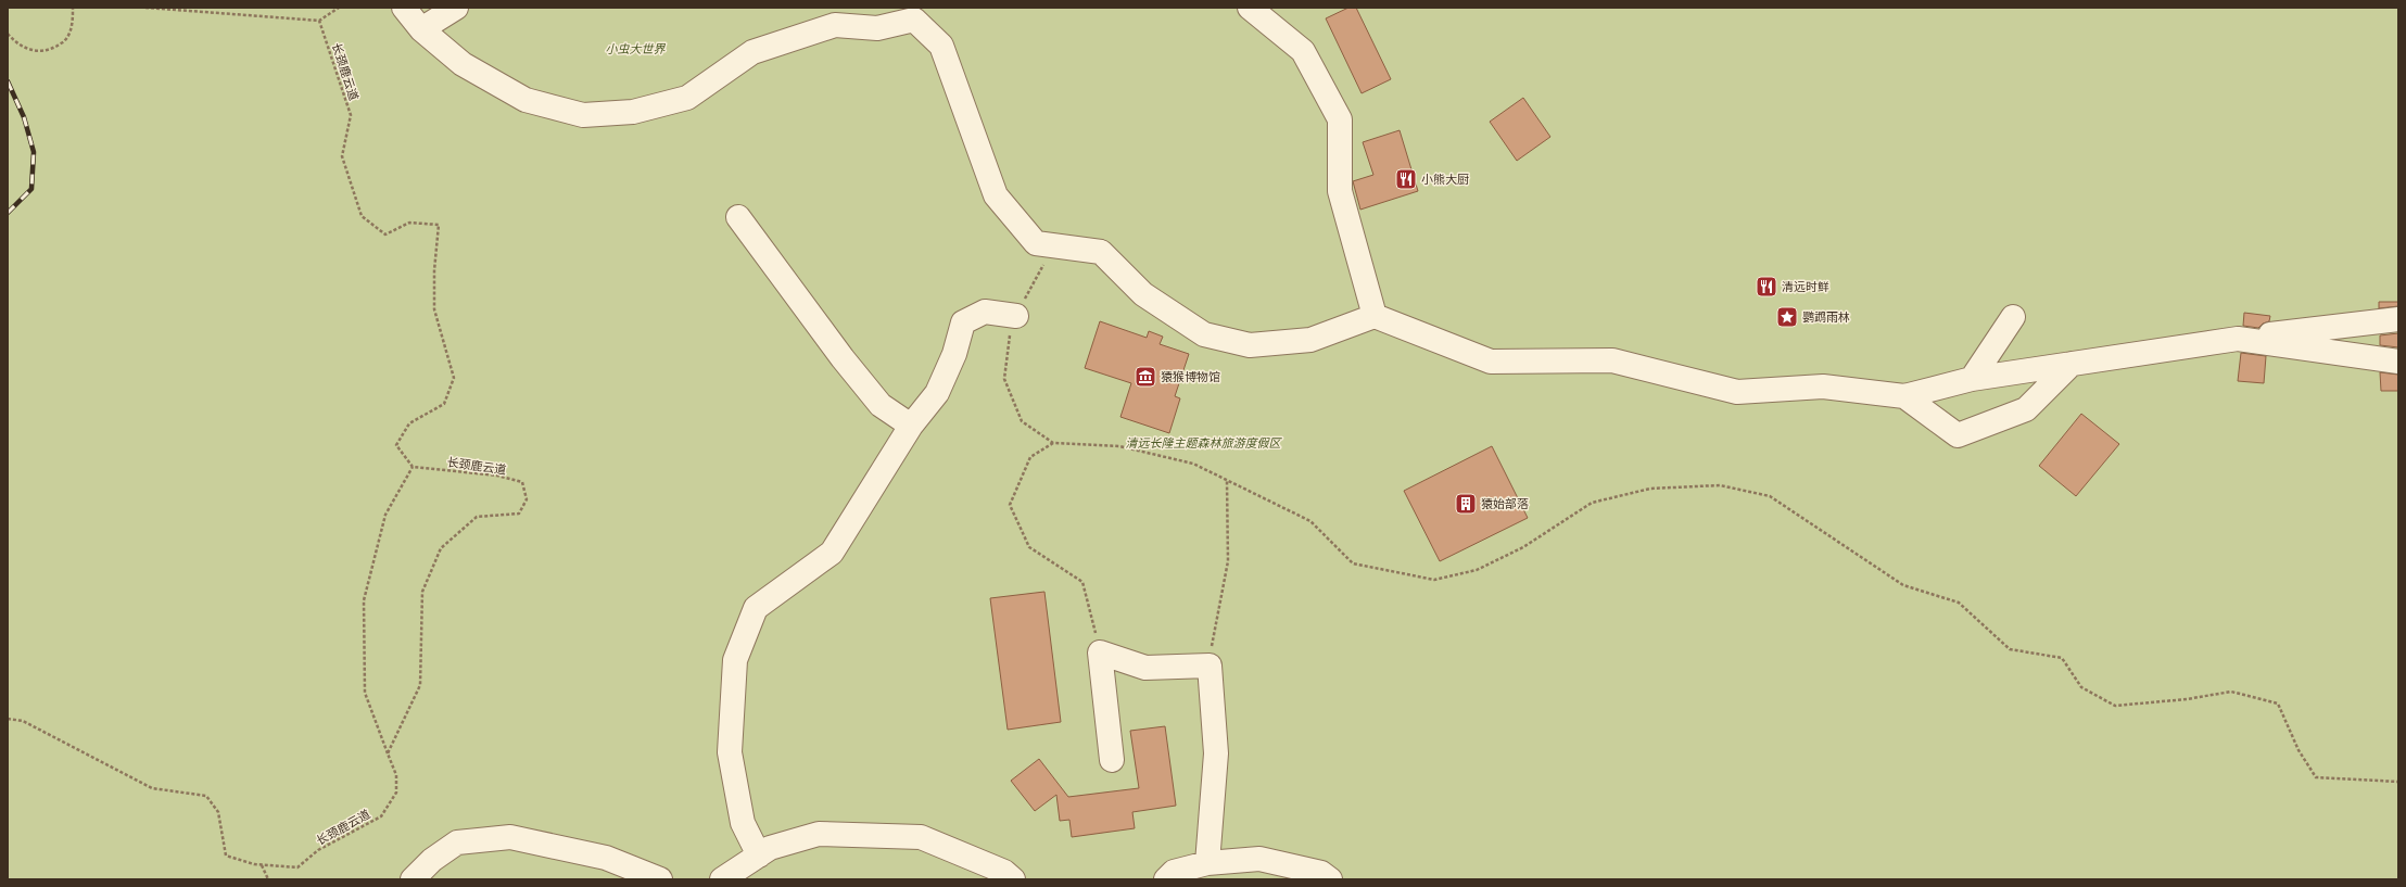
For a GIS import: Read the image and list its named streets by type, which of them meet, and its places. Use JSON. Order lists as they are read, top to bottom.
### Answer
{
  "streets": {
    "path": ["长颈鹿云道"]
  },
  "parks": ["小虫大世界", "清远长隆主题森林旅游度假区"],
  "places": {
    "restaurant": ["小熊大厨", "清远时鲜"],
    "place": ["鹦鹉雨林"],
    "museum": ["猿猴博物馆"],
    "building": ["猿始部落"]
  }
}
